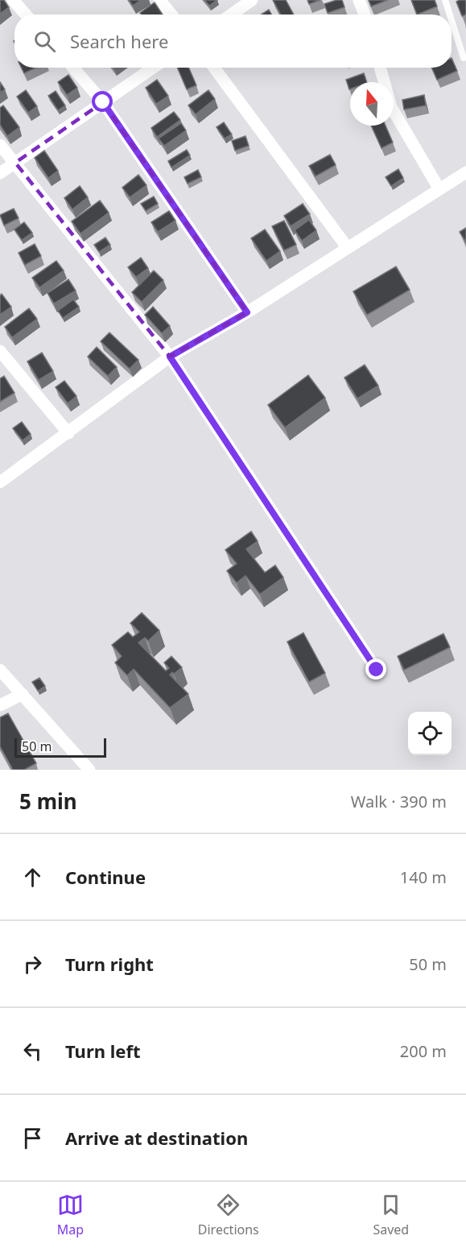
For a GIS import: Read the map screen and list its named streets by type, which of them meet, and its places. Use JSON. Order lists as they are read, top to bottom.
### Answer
{
  "scale_bar": "50 m",
  "north": "top",
  "page": {
    "search": "Search here",
    "scale": "50 m",
    "heading": ["5 min", "Walk · 390 m"],
    "list": [
      ["Continue", "140 m"],
      ["Turn right", "50 m"],
      ["Turn left", "200 m"],
      "Arrive at destination"
    ],
    "nav": ["Map", "Directions", "Saved"]
  }
}
